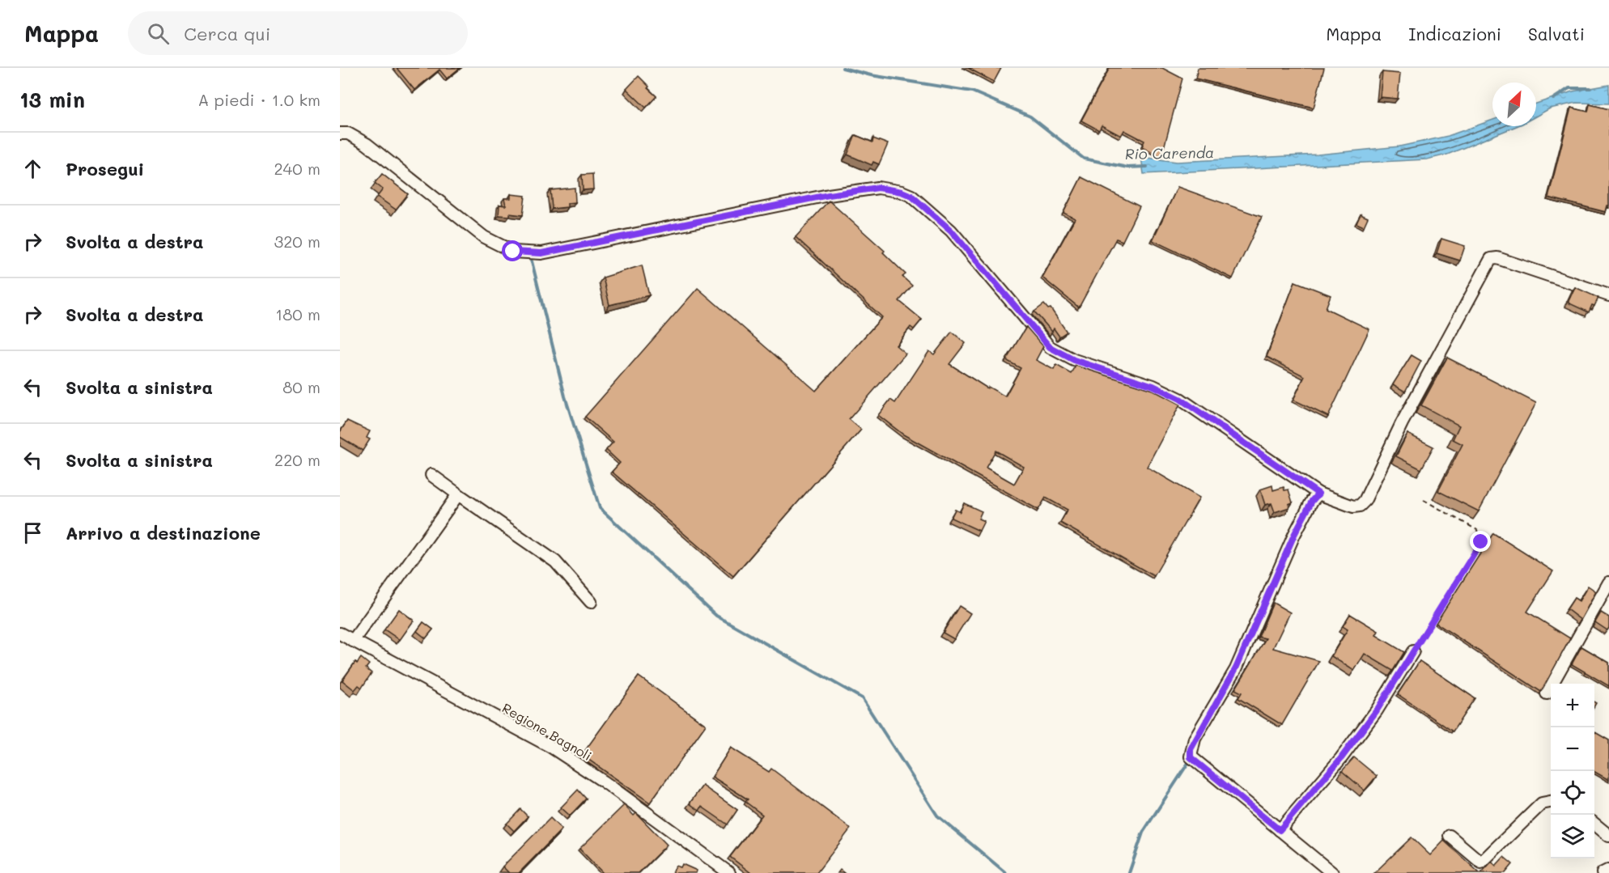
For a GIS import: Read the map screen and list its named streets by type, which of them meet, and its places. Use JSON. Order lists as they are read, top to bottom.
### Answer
{
  "streets": {
    "street": ["Regione Bagnoli"]
  },
  "water": ["Rio Carenda"],
  "north": "top right",
  "page": {
    "header": "Mappa",
    "search": "Cerca qui",
    "nav": ["Mappa", "Indicazioni", "Salvati"],
    "heading": ["13 min", "A piedi · 1.0 km"],
    "list": [
      ["Prosegui", "240 m"],
      ["Svolta a destra", "320 m"],
      ["Svolta a destra", "180 m"],
      ["Svolta a sinistra", "80 m"],
      ["Svolta a sinistra", "220 m"],
      "Arrivo a destinazione"
    ],
    "map_buttons": ["+", "−"]
  }
}
